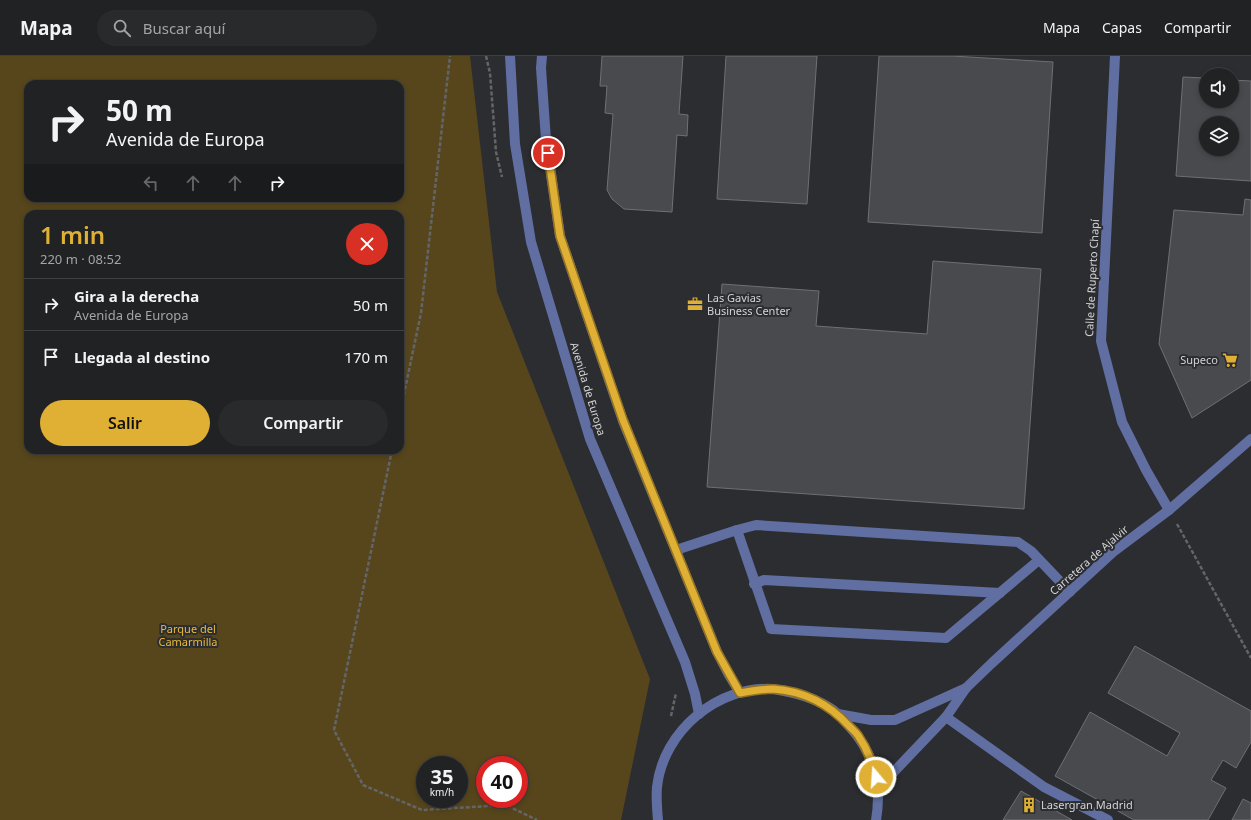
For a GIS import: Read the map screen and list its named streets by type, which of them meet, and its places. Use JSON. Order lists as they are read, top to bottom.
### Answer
{
  "streets": {
    "street": ["Calle de Ruperto Chapí", "Avenida de Europa", "Carretera de Ajalvir"]
  },
  "crossings": [
    ["Calle de Ruperto Chapí", "Carretera de Ajalvir"]
  ],
  "parks": ["Parque del Camarmilla"],
  "places": {
    "office": ["Las Gavias Business Center"],
    "supermarket": ["Supeco"],
    "building": ["Lasergran Madrid"]
  },
  "page": {
    "header": "Mapa",
    "search": "Buscar aquí",
    "nav": ["Mapa", "Capas", "Compartir"],
    "turn": ["50 m", "Avenida de Europa"],
    "heading": ["1 min", "220 m · 08:52"],
    "list": [
      {
        "name": "Gira a la derecha",
        "note": "Avenida de Europa",
        "value": "50 m"
      },
      {
        "name": "Llegada al destino",
        "value": "170 m"
      }
    ],
    "buttons": ["Salir", "Compartir"],
    "speed": "35 km/h",
    "limit": "40"
  }
}
